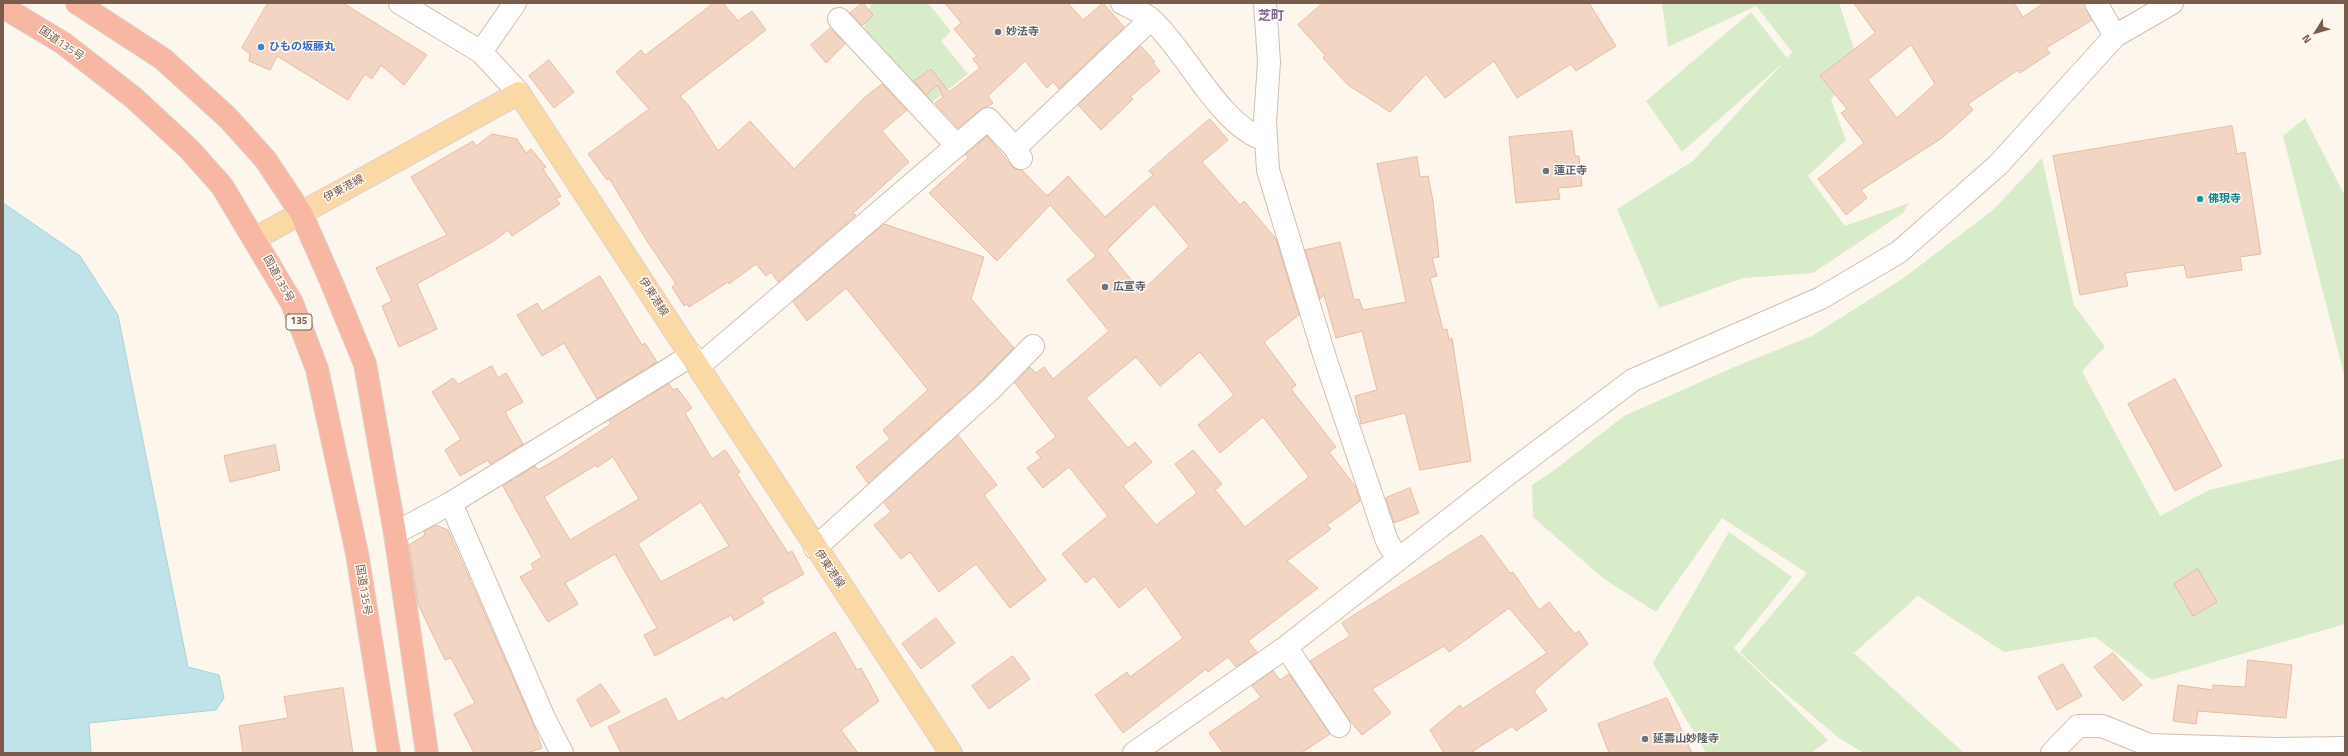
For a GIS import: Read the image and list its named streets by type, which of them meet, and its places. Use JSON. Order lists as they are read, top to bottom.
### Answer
{
  "streets": {
    "highway": ["国道135号", "135"],
    "main road": ["伊東港線"]
  },
  "crossings": [
    ["国道135号", "伊東港線"]
  ],
  "districts": ["芝町"],
  "places": [
    "妙法寺",
    "ひもの坂藤丸",
    "蓮正寺",
    "佛現寺",
    "広宣寺",
    "延壽山妙隆寺"
  ],
  "north": "bottom left"
}
